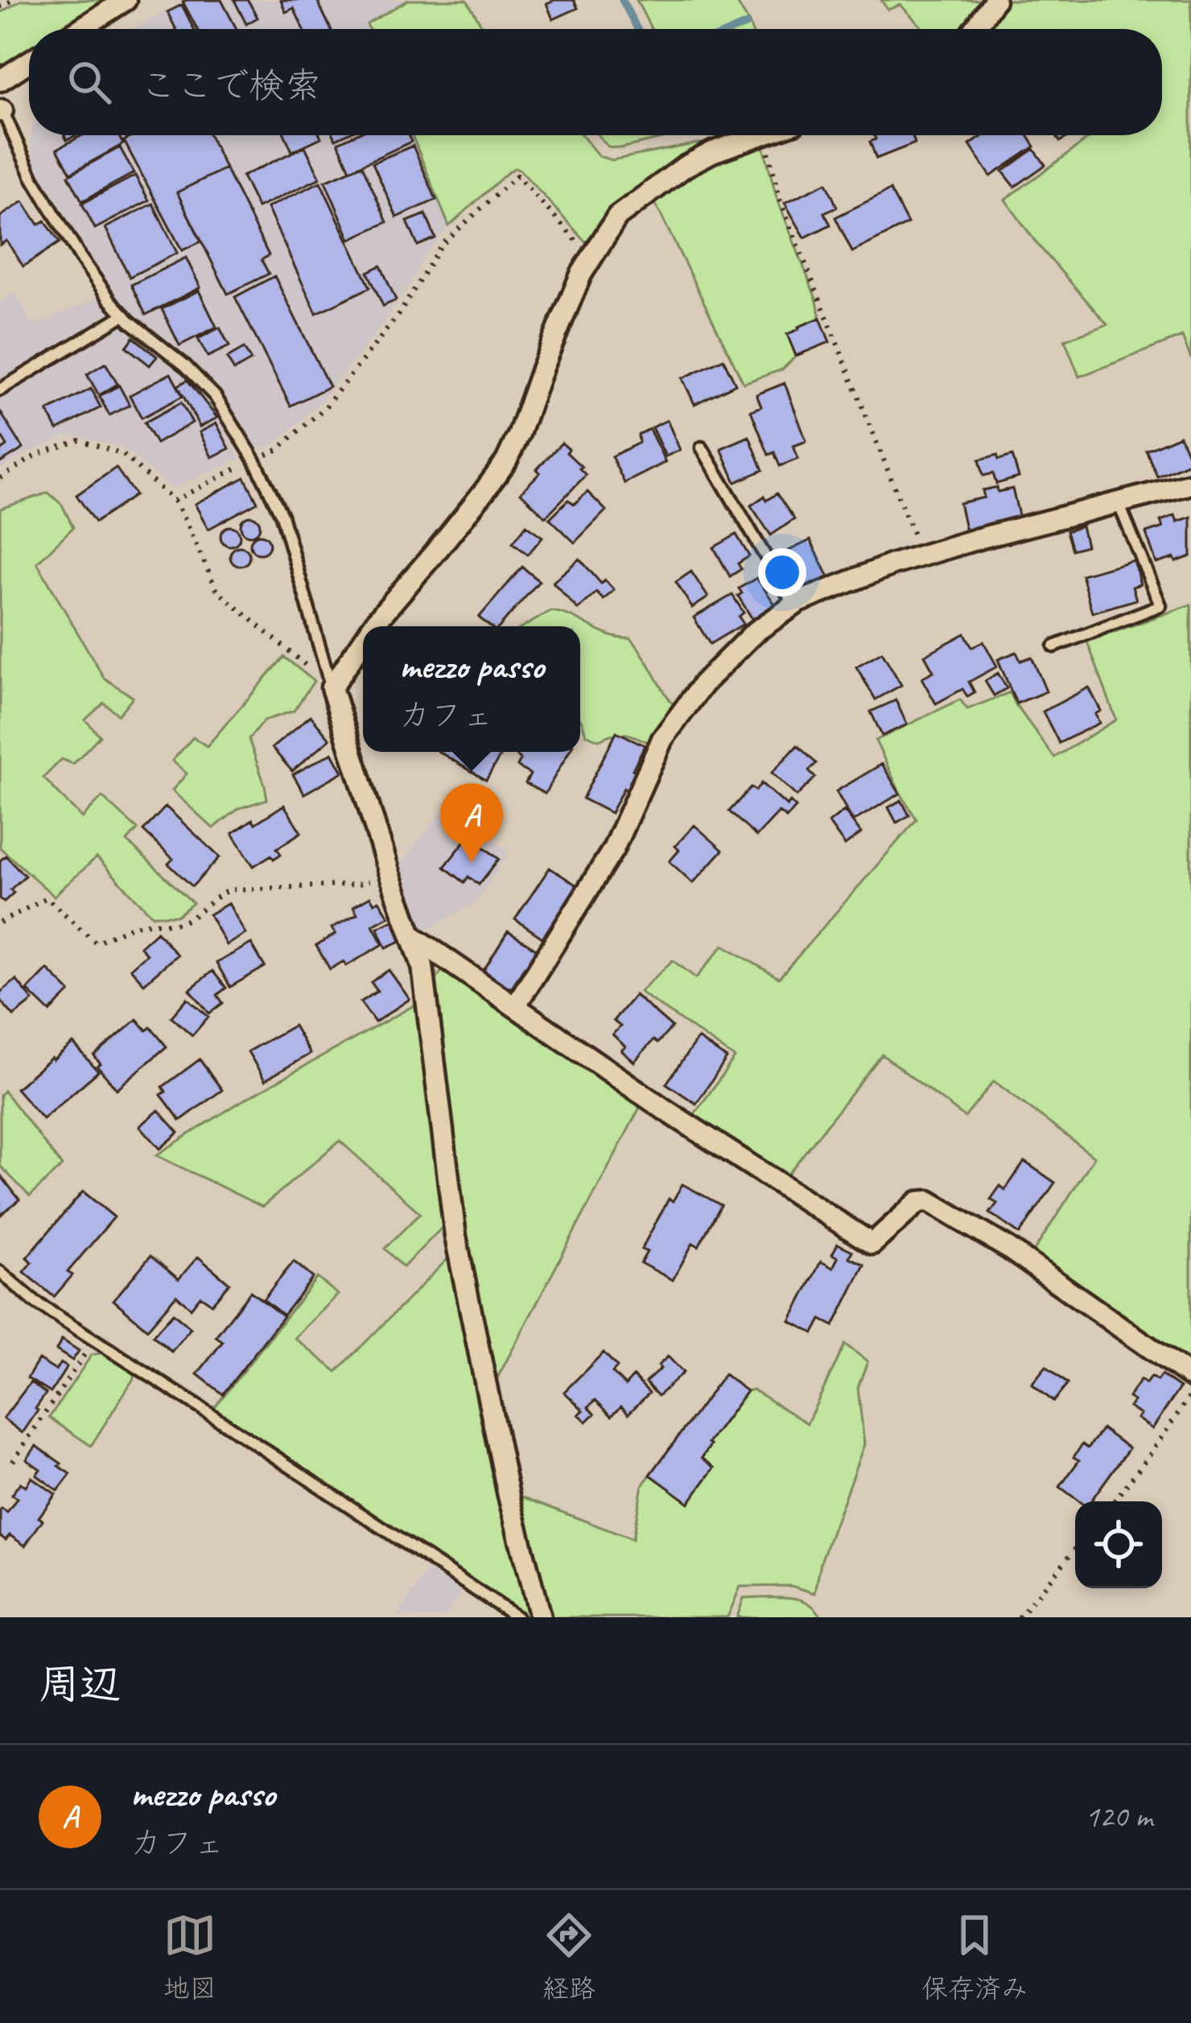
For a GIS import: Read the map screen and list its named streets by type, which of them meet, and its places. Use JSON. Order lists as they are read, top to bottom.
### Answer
{
  "page": {
    "search": "ここで検索",
    "popup": ["mezzo passo", "カフェ"],
    "pins": "A",
    "heading": "周辺",
    "list": [
      {
        "mark": "A",
        "name": "mezzo passo",
        "note": "カフェ",
        "value": "120 m"
      }
    ],
    "nav": ["地図", "経路", "保存済み"]
  }
}
